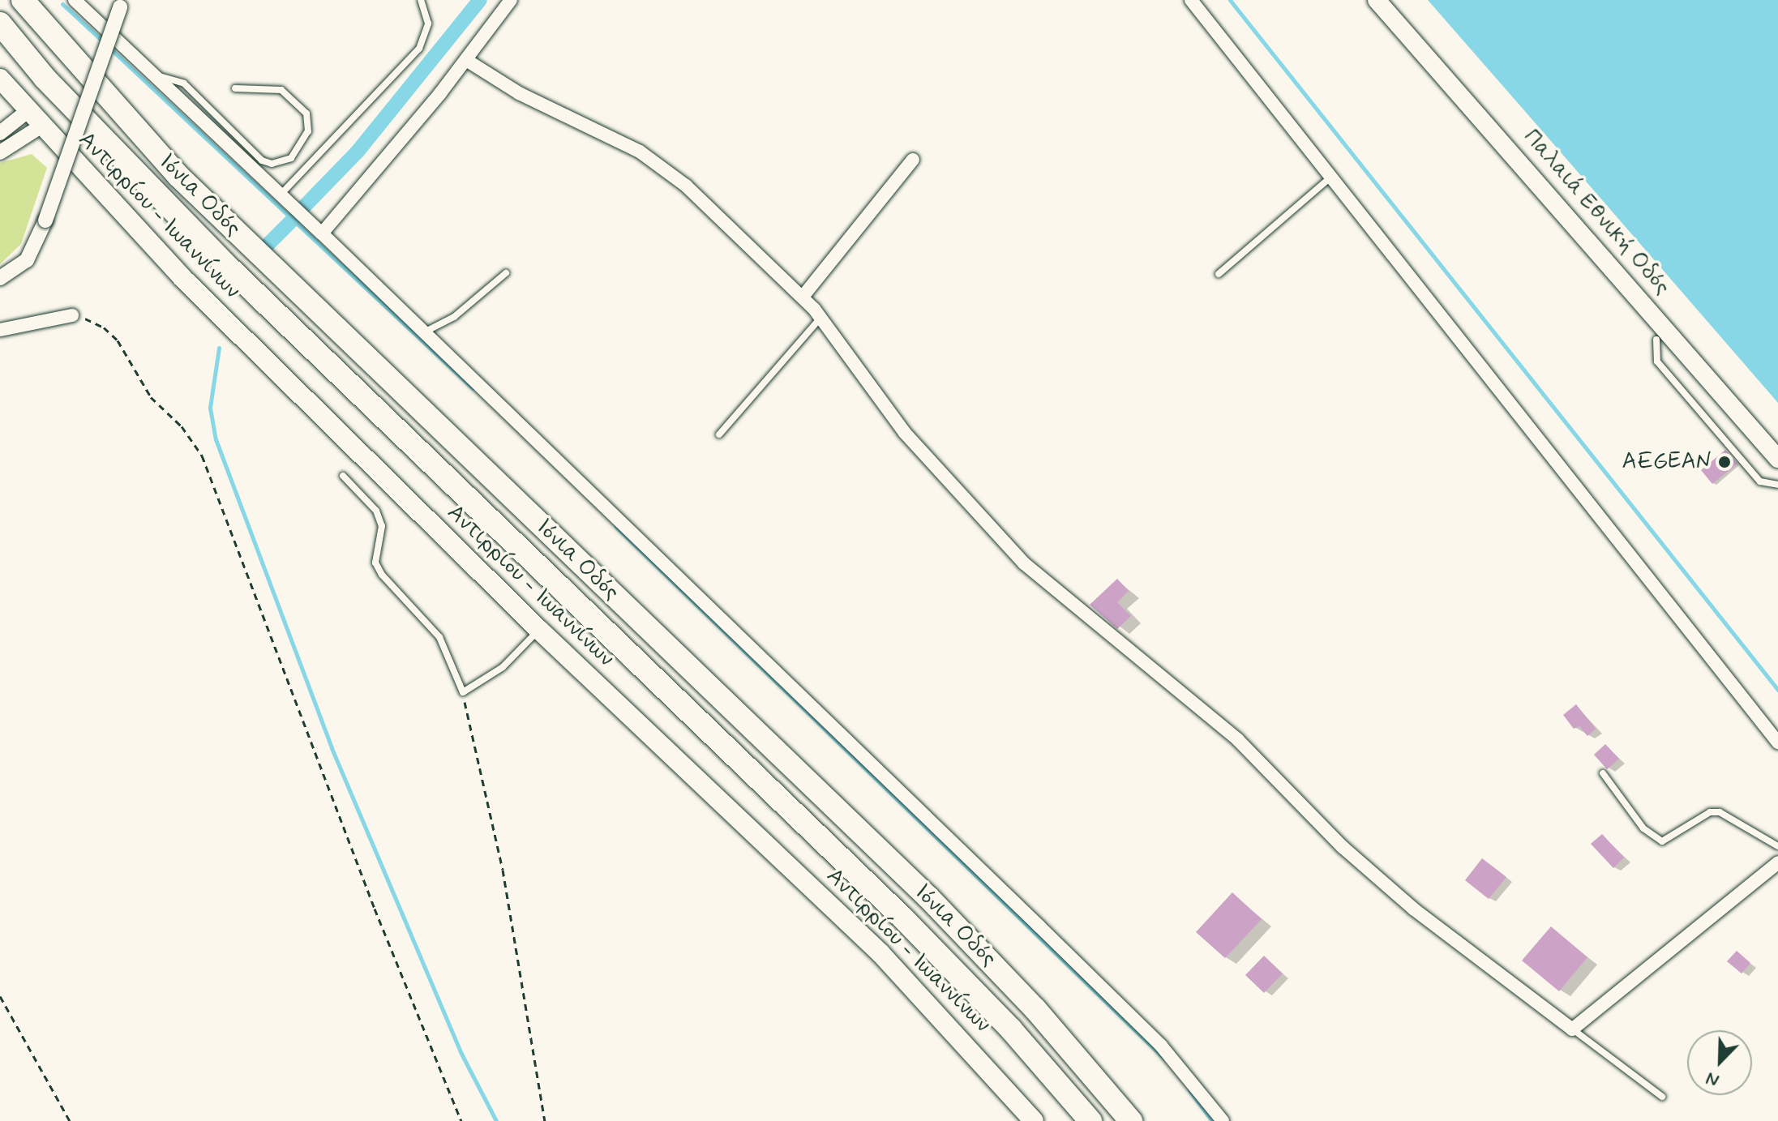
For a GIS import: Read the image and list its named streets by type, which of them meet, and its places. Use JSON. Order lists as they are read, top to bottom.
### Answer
{
  "streets": {
    "highway": ["Ιόνια Οδός"],
    "main road": ["Παλαιά Εθνική Οδός", "Αντιρρίου - Ιωαννίνων"]
  },
  "places": ["AEGEAN"],
  "north": "bottom left"
}
